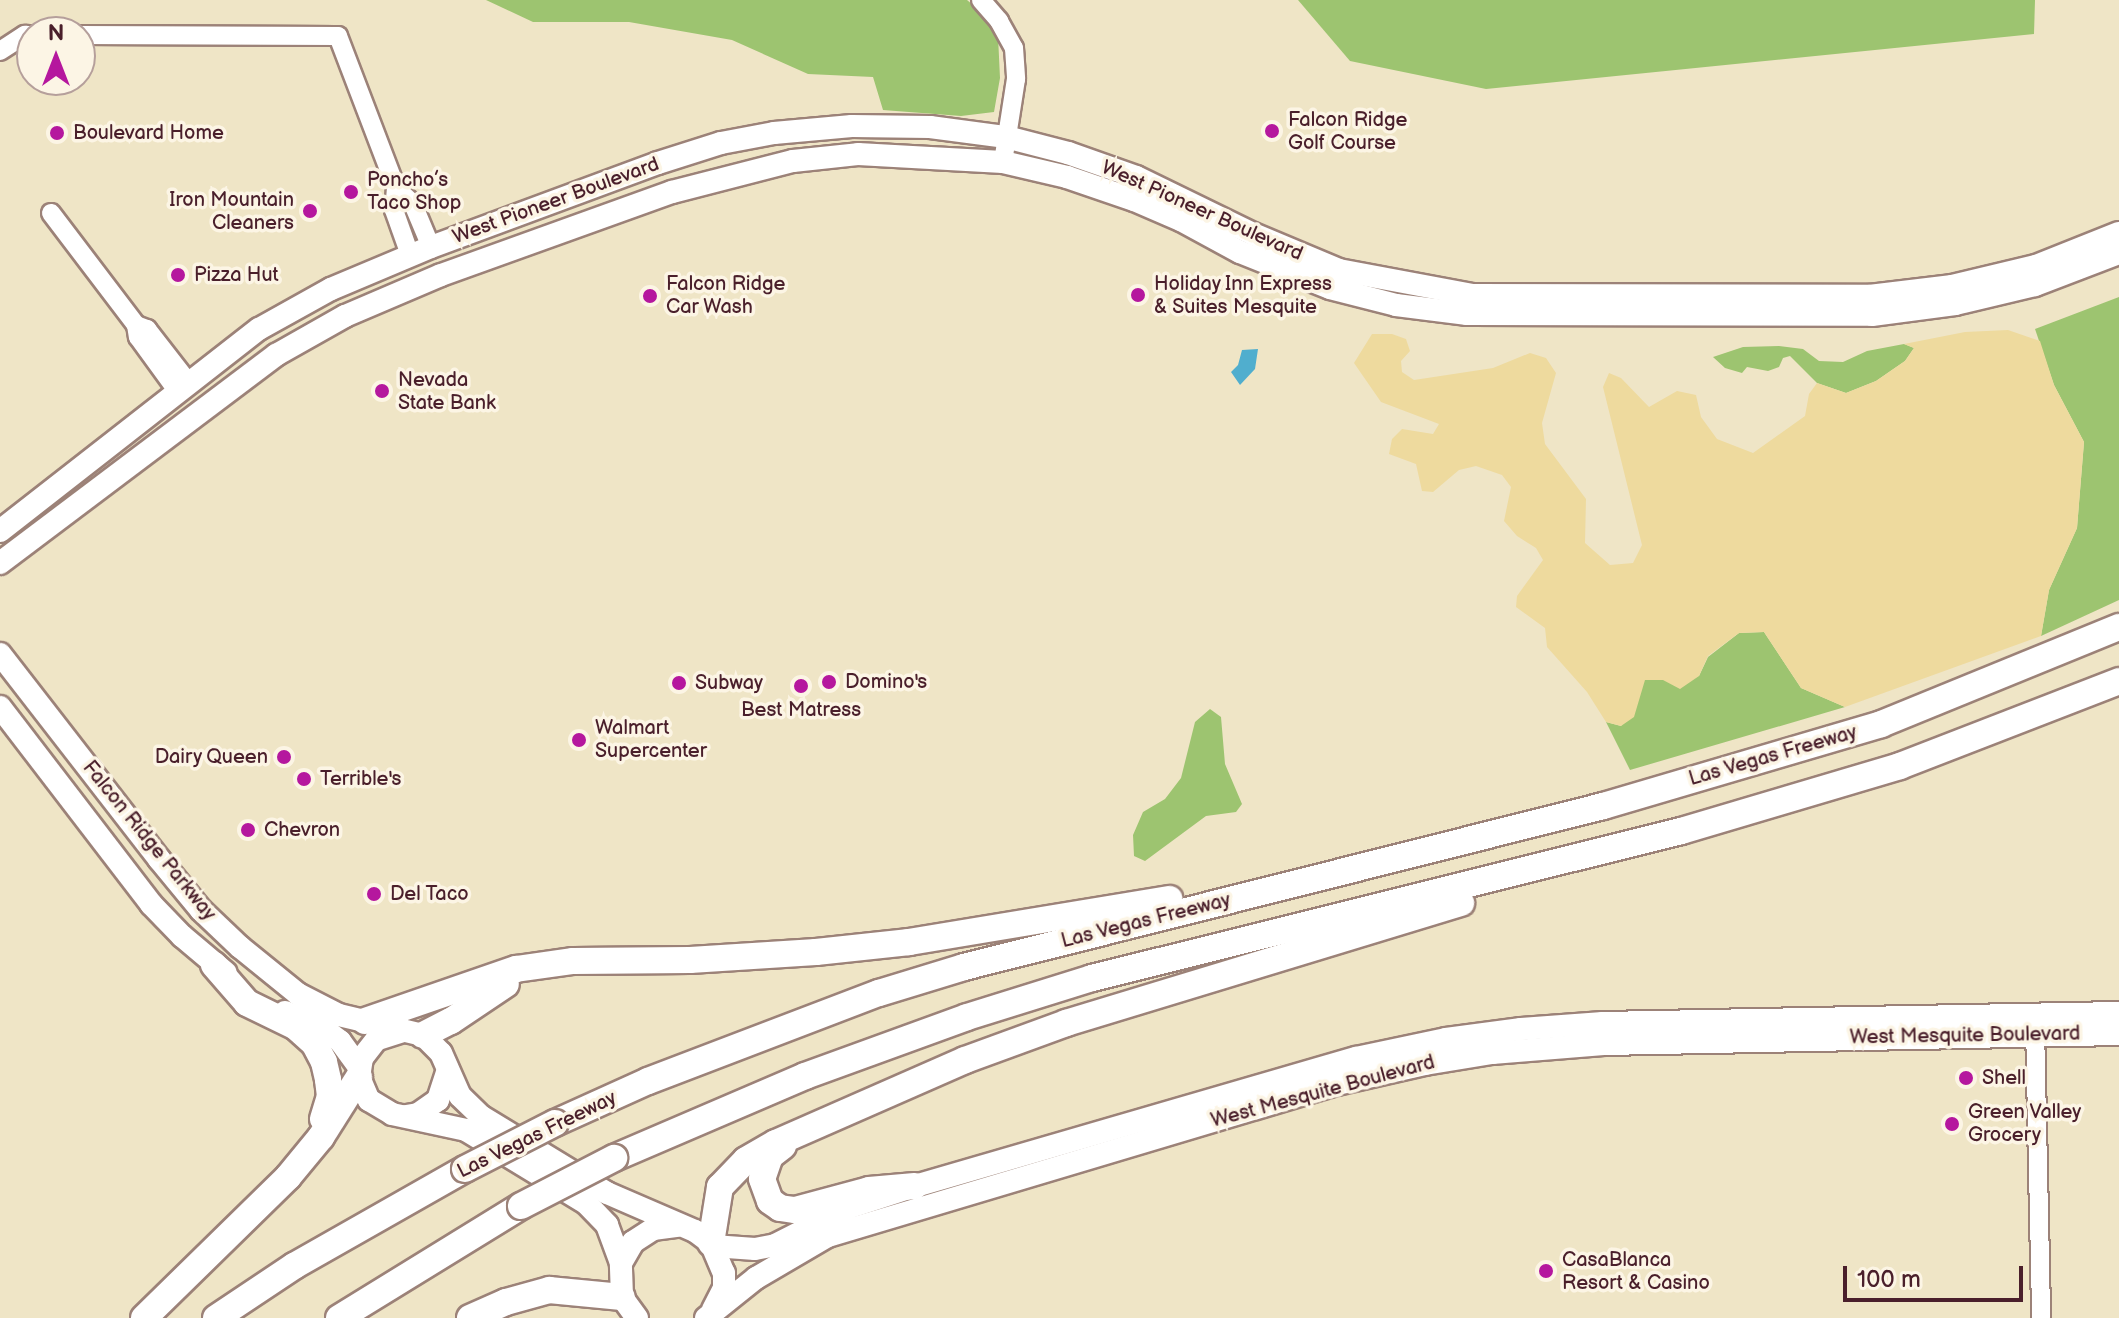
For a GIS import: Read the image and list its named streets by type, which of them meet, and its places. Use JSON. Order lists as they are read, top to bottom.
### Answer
{
  "streets": {
    "highway": ["Las Vegas Freeway"],
    "main road": ["West Pioneer Boulevard", "Falcon Ridge Parkway", "West Mesquite Boulevard"]
  },
  "places": [
    "Falcon Ridge Golf Course",
    "Boulevard Home",
    "Poncho’s Taco Shop",
    "Iron Mountain Cleaners",
    "Pizza Hut",
    "Holiday Inn Express & Suites Mesquite",
    "Falcon Ridge Car Wash",
    "Nevada State Bank",
    "Domino's",
    "Subway",
    "Best Matress",
    "Walmart Supercenter",
    "Dairy Queen",
    "Terrible's",
    "Chevron",
    "Del Taco",
    "Shell",
    "Green Valley Grocery",
    "CasaBlanca Resort & Casino"
  ],
  "scale_bar": "100 m",
  "north": "top"
}
